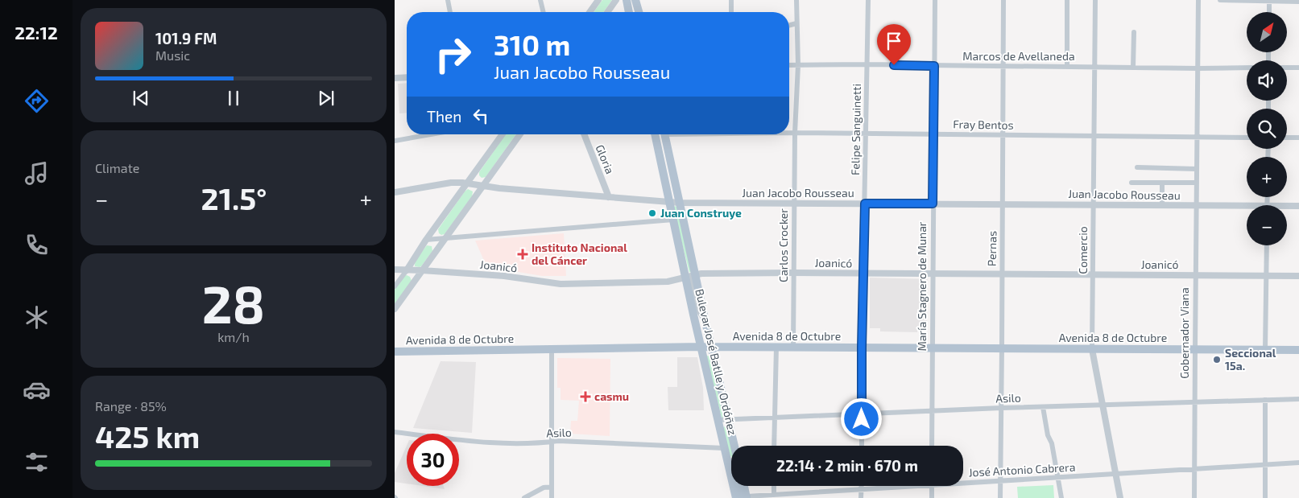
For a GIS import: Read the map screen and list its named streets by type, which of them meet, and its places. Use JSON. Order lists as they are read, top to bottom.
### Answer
{
  "streets": {
    "main road": ["Avenida 8 de Octubre", "Bulevar José Batlle y Ordóñez"],
    "street": [
      "Marcos de Avellaneda",
      "Fray Bentos",
      "Felipe Sanguinetti",
      "Gloria",
      "Juan Jacobo Rousseau",
      "Carlos Crocker",
      "Pernas",
      "Comercio",
      "Joanicó",
      "María Stagnero de Munar",
      "Gobernador Viana",
      "Asilo",
      "José Antonio Cabrera"
    ]
  },
  "crossings": [
    ["Marcos de Avellaneda", "Felipe Sanguinetti"],
    ["Marcos de Avellaneda", "Carlos Crocker"],
    ["Marcos de Avellaneda", "Pernas"],
    ["Marcos de Avellaneda", "Comercio"],
    ["Marcos de Avellaneda", "María Stagnero de Munar"],
    ["Marcos de Avellaneda", "Gobernador Viana"],
    ["Fray Bentos", "Felipe Sanguinetti"],
    ["Fray Bentos", "Carlos Crocker"],
    ["Fray Bentos", "Pernas"],
    ["Fray Bentos", "Comercio"],
    ["Fray Bentos", "María Stagnero de Munar"],
    ["Fray Bentos", "Gobernador Viana"],
    ["Felipe Sanguinetti", "Juan Jacobo Rousseau"],
    ["Felipe Sanguinetti", "Joanicó"],
    ["Felipe Sanguinetti", "Avenida 8 de Octubre"],
    ["Felipe Sanguinetti", "Asilo"],
    ["Gloria", "Juan Jacobo Rousseau"],
    ["Juan Jacobo Rousseau", "Carlos Crocker"],
    ["Juan Jacobo Rousseau", "Pernas"],
    ["Juan Jacobo Rousseau", "Comercio"],
    ["Juan Jacobo Rousseau", "María Stagnero de Munar"],
    ["Juan Jacobo Rousseau", "Gobernador Viana"],
    ["Juan Jacobo Rousseau", "Bulevar José Batlle y Ordóñez"],
    ["Carlos Crocker", "Joanicó"],
    ["Carlos Crocker", "Avenida 8 de Octubre"],
    ["Pernas", "Joanicó"],
    ["Pernas", "Avenida 8 de Octubre"],
    ["Pernas", "Asilo"],
    ["Pernas", "José Antonio Cabrera"],
    ["Comercio", "Joanicó"],
    ["Comercio", "Avenida 8 de Octubre"],
    ["Comercio", "Asilo"],
    ["Comercio", "José Antonio Cabrera"],
    ["Joanicó", "María Stagnero de Munar"],
    ["Joanicó", "Gobernador Viana"],
    ["Joanicó", "Bulevar José Batlle y Ordóñez"],
    ["María Stagnero de Munar", "Avenida 8 de Octubre"],
    ["María Stagnero de Munar", "Asilo"],
    ["Gobernador Viana", "Avenida 8 de Octubre"],
    ["Gobernador Viana", "Asilo"],
    ["Gobernador Viana", "José Antonio Cabrera"],
    ["Avenida 8 de Octubre", "Bulevar José Batlle y Ordóñez"],
    ["Bulevar José Batlle y Ordóñez", "Asilo"]
  ],
  "places": {
    "other": ["Juan Construye", "Seccional 15a."],
    "health": ["Instituto Nacional del Cáncer", "casmu"]
  },
  "north": "top right",
  "page": {
    "tabs": "22:12",
    "map_buttons": ["+", "−"],
    "turn": ["310 m", "Juan Jacobo Rousseau"],
    "song": ["101.9 FM", "Music"],
    "then": "Then",
    "tile": [
      "Climate",
      ["28", "km/h"],
      ["Range · 85%", "425 km"]
    ],
    "heat": ["−", "21.5°", "+"],
    "limit": "30",
    "trip": "22:14 · 2 min · 670 m"
  }
}
